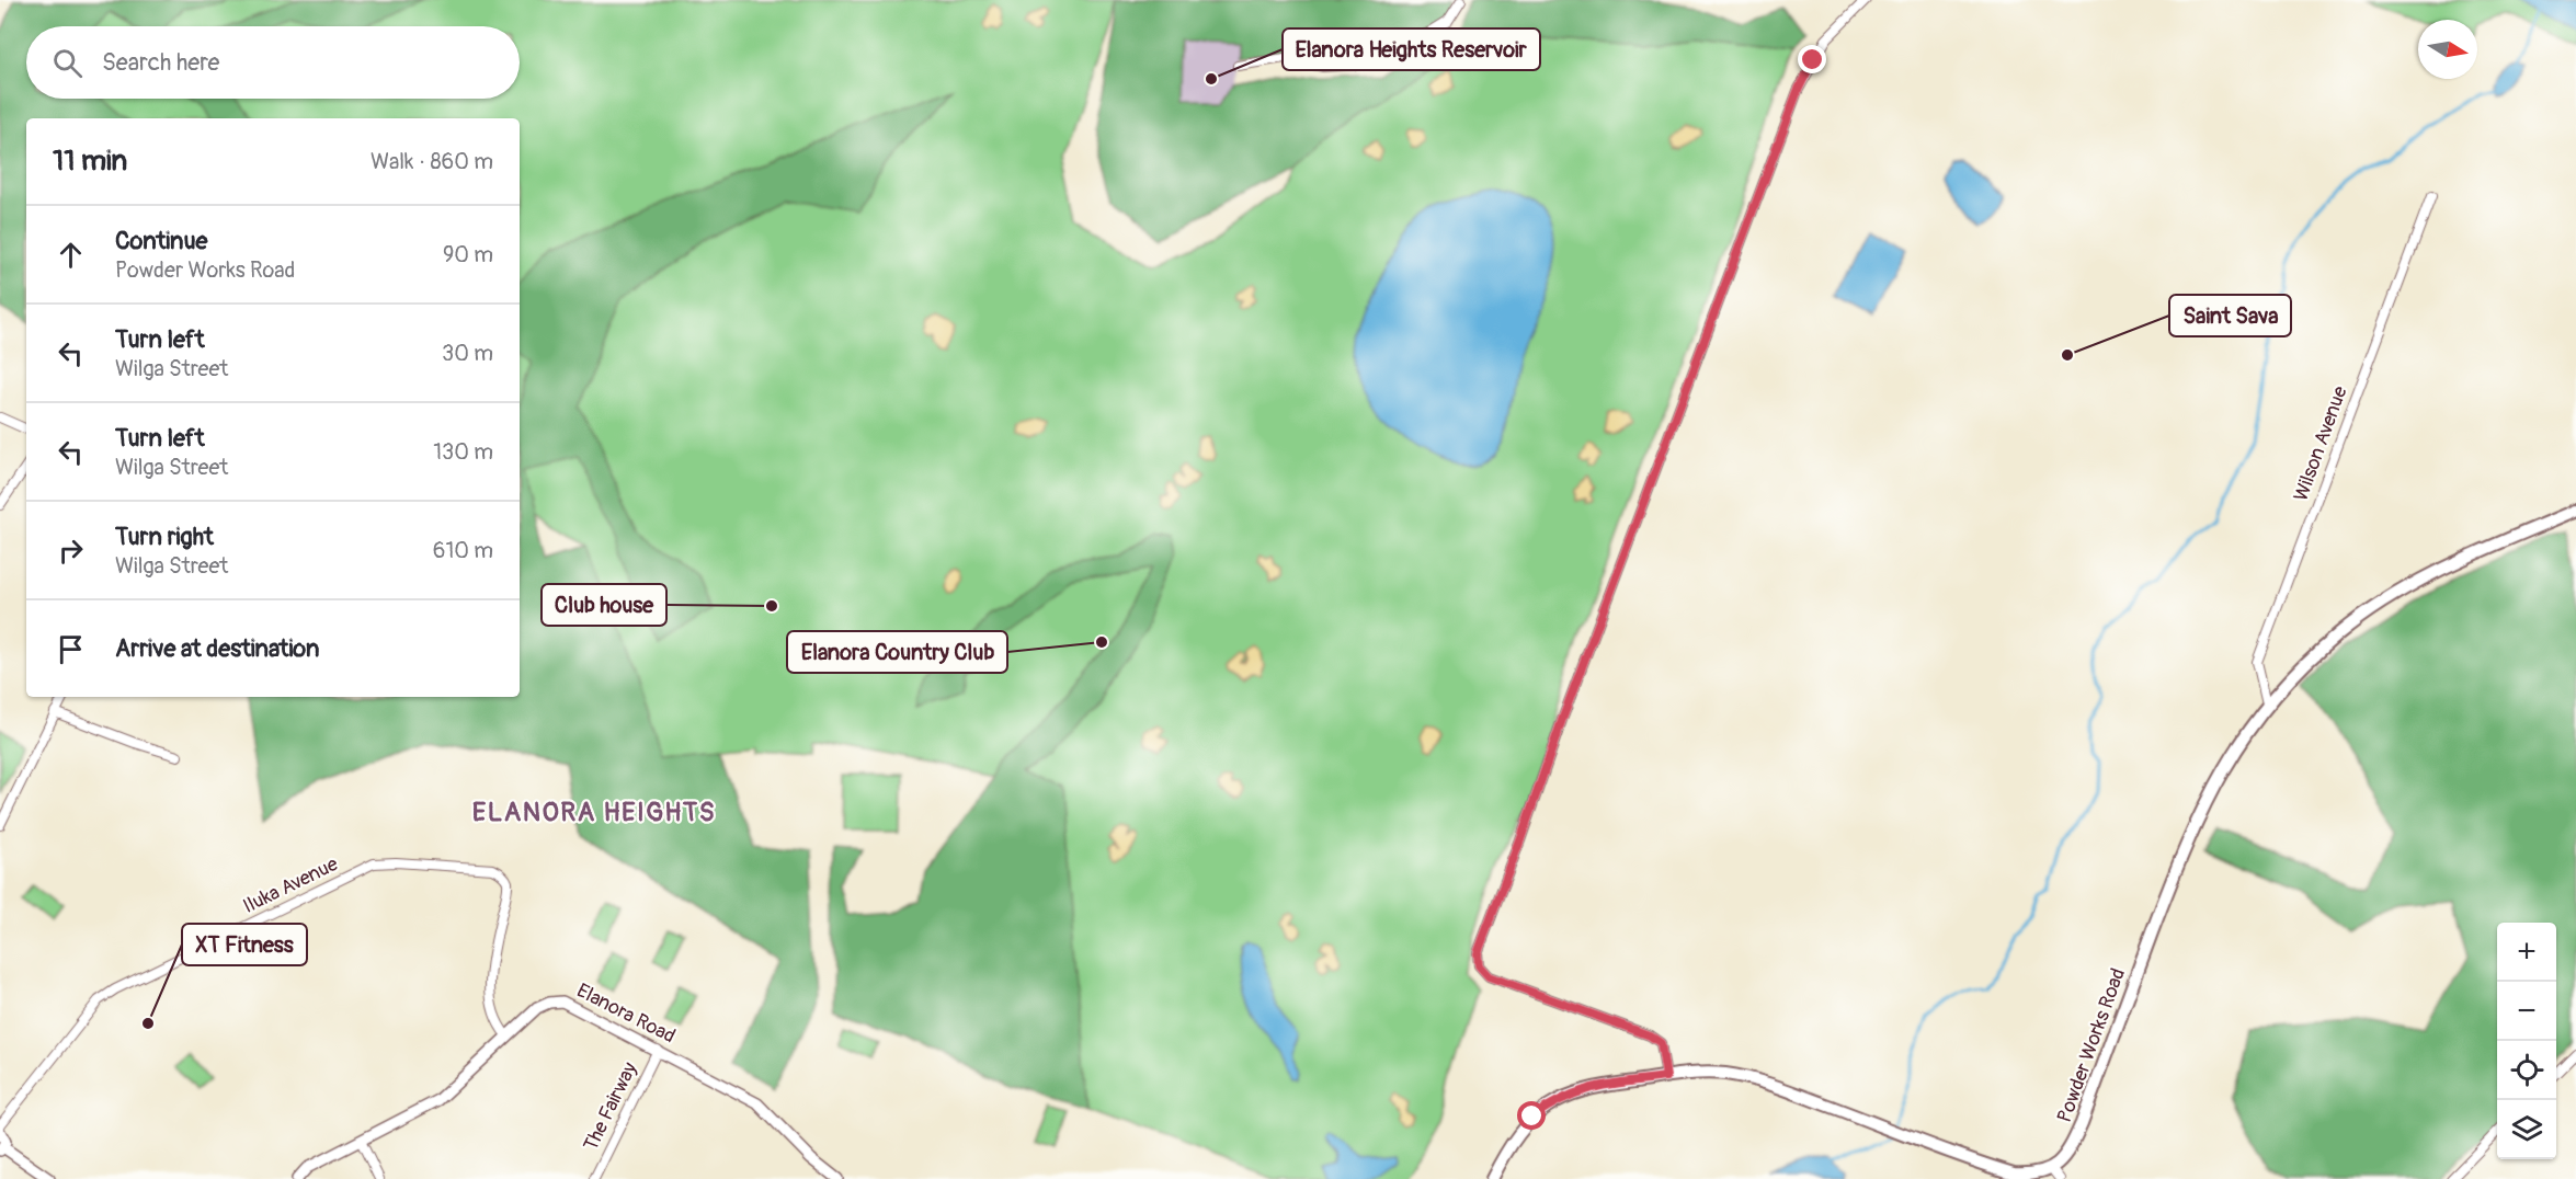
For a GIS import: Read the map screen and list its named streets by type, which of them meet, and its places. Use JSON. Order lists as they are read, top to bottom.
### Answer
{
  "streets": {
    "main road": ["Powder Works Road"],
    "street": [
      "Wilson Avenue",
      "Iluka Avenue",
      "Elanora Road",
      "The Fairway"
    ]
  },
  "crossings": [
    ["Wilson Avenue", "Powder Works Road"],
    ["Iluka Avenue", "Elanora Road"],
    ["Elanora Road", "The Fairway"]
  ],
  "districts": ["ELANORA HEIGHTS"],
  "places": [
    "Elanora Heights Reservoir",
    "Saint Sava",
    "Club house",
    "Elanora Country Club",
    "XT Fitness"
  ],
  "north": "right",
  "page": {
    "search": "Search here",
    "heading": ["11 min", "Walk · 860 m"],
    "list": [
      ["Continue", "Powder Works Road", "90 m"],
      ["Turn left", "Wilga Street", "30 m"],
      ["Turn left", "Wilga Street", "130 m"],
      ["Turn right", "Wilga Street", "610 m"],
      "Arrive at destination"
    ],
    "map_buttons": ["+", "−"]
  }
}
